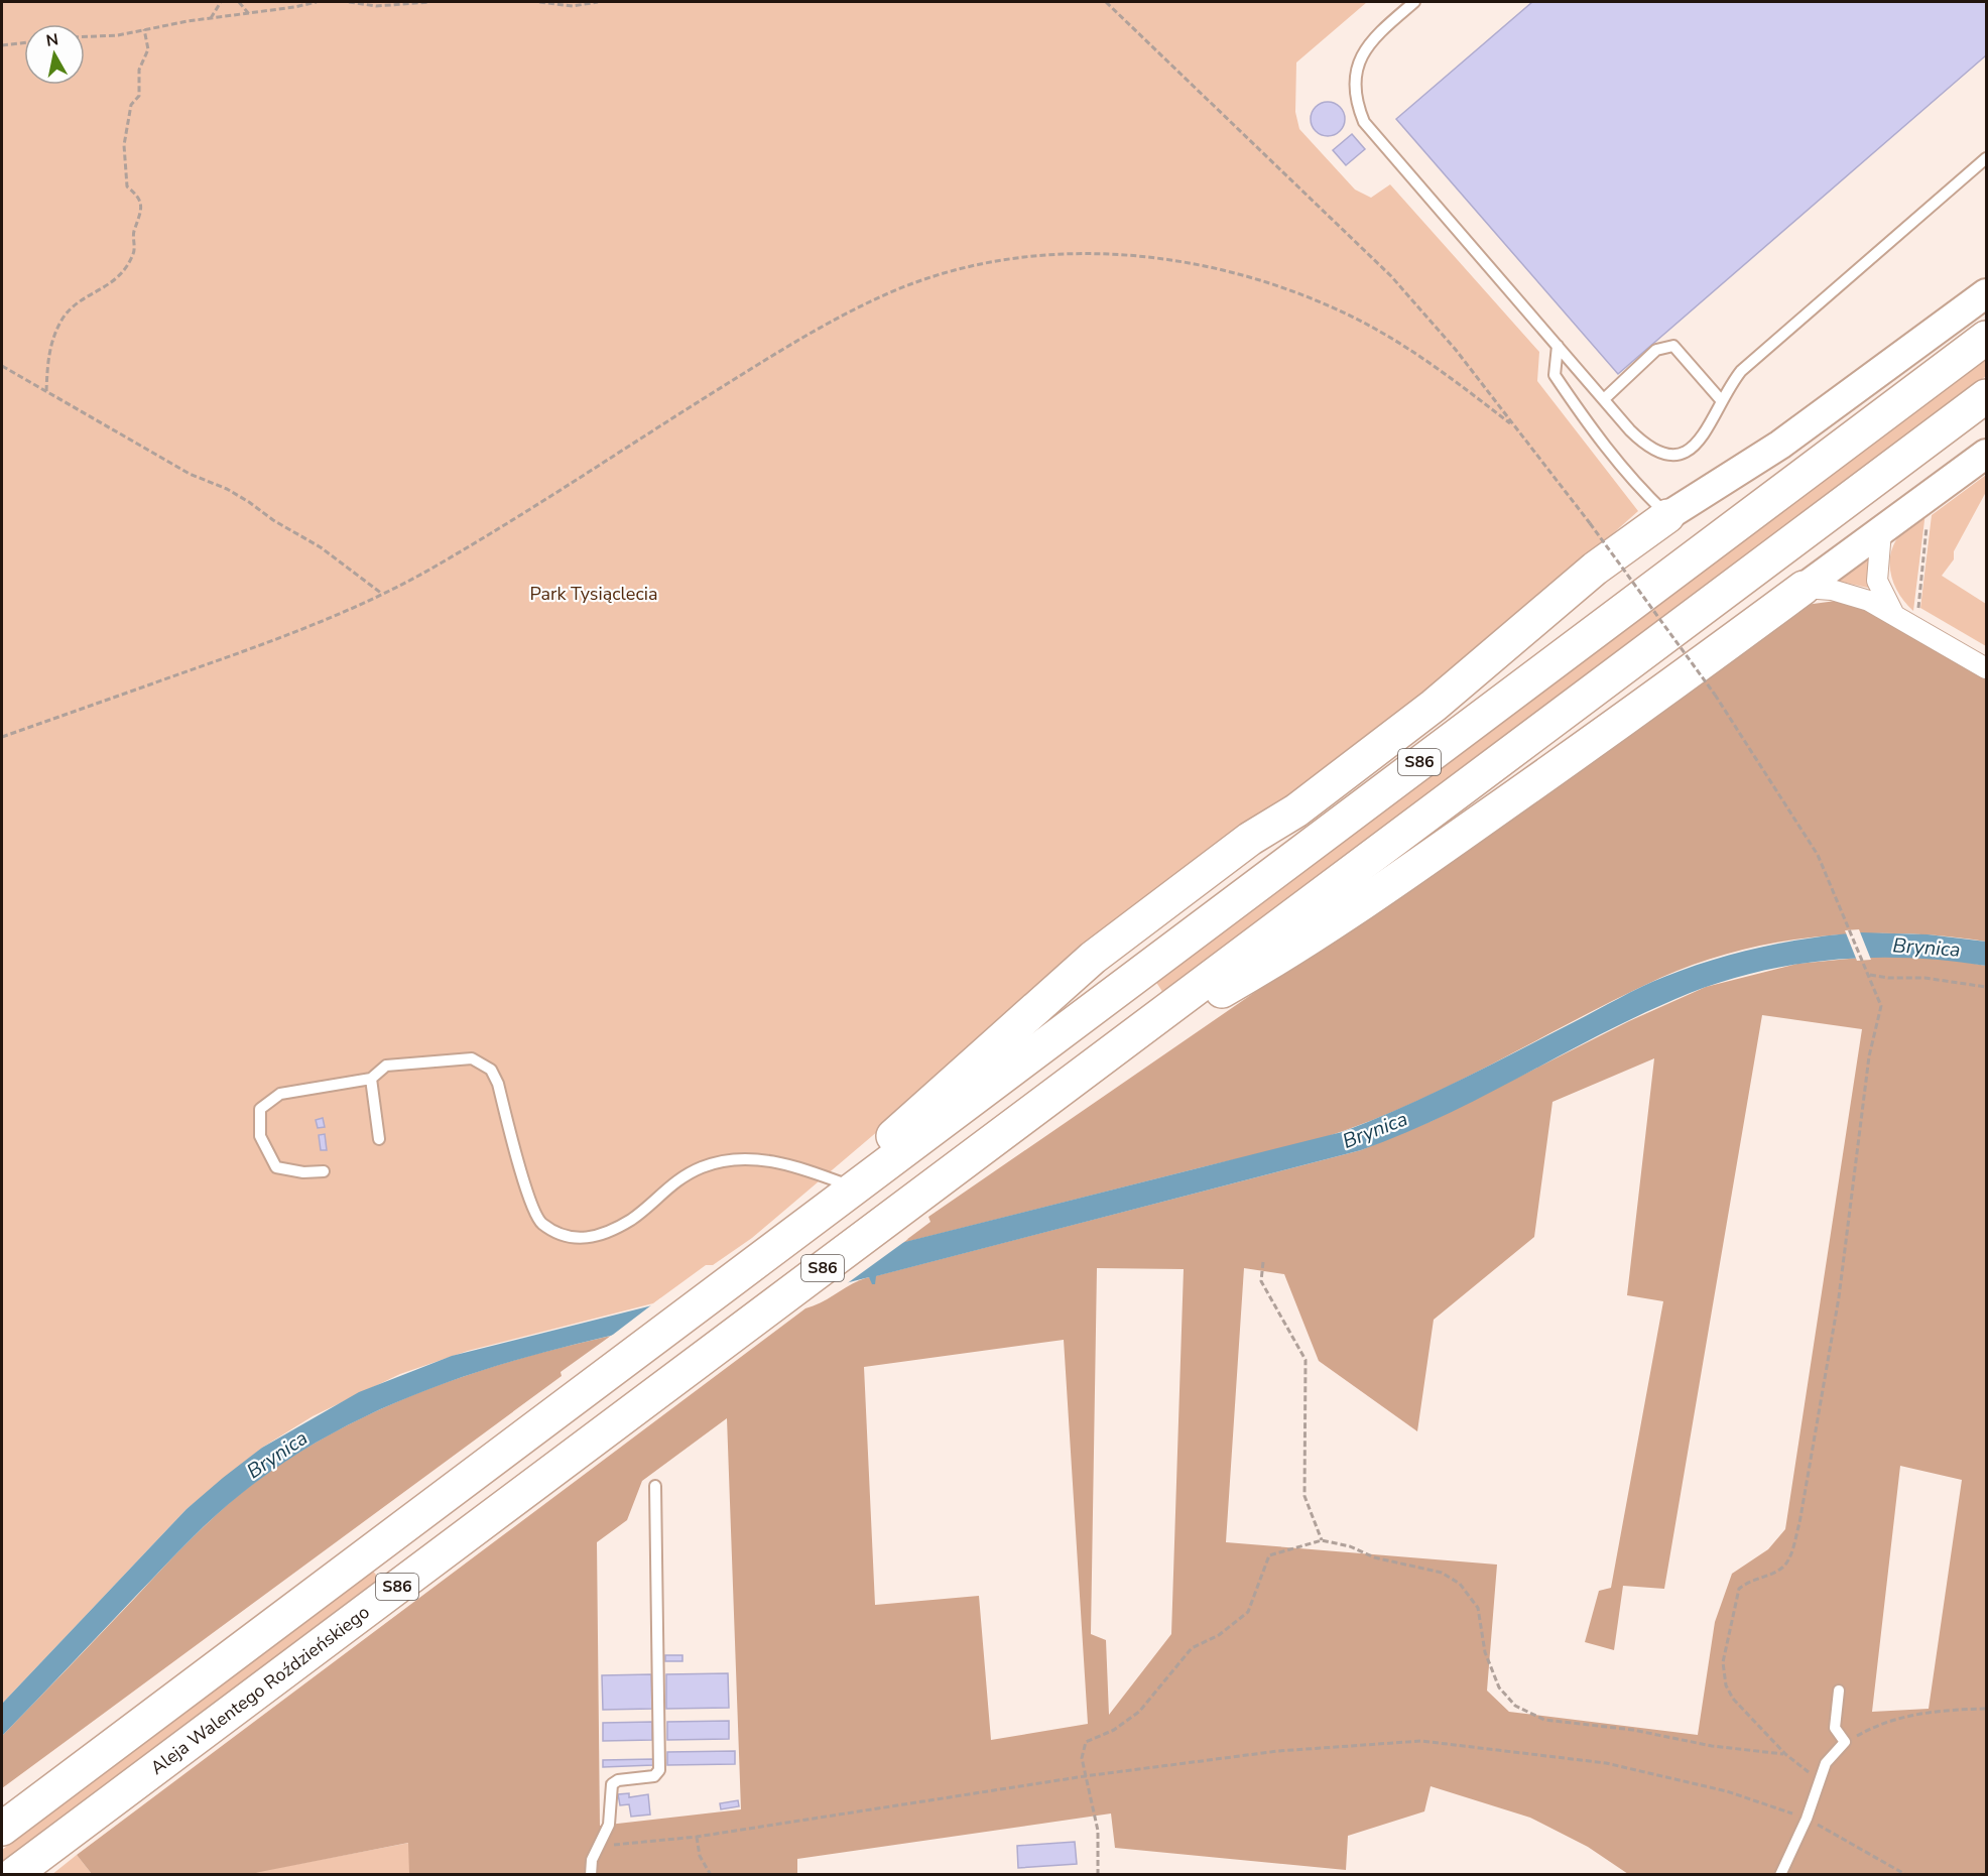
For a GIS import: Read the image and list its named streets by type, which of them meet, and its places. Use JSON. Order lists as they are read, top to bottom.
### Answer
{
  "streets": {
    "highway": ["S86", "Aleja Walentego Roździeńskiego"]
  },
  "crossings": [
    ["S86", "Aleja Walentego Roździeńskiego"]
  ],
  "water": ["Brynica"],
  "parks": ["Park Tysiąclecia"],
  "north": "top"
}
